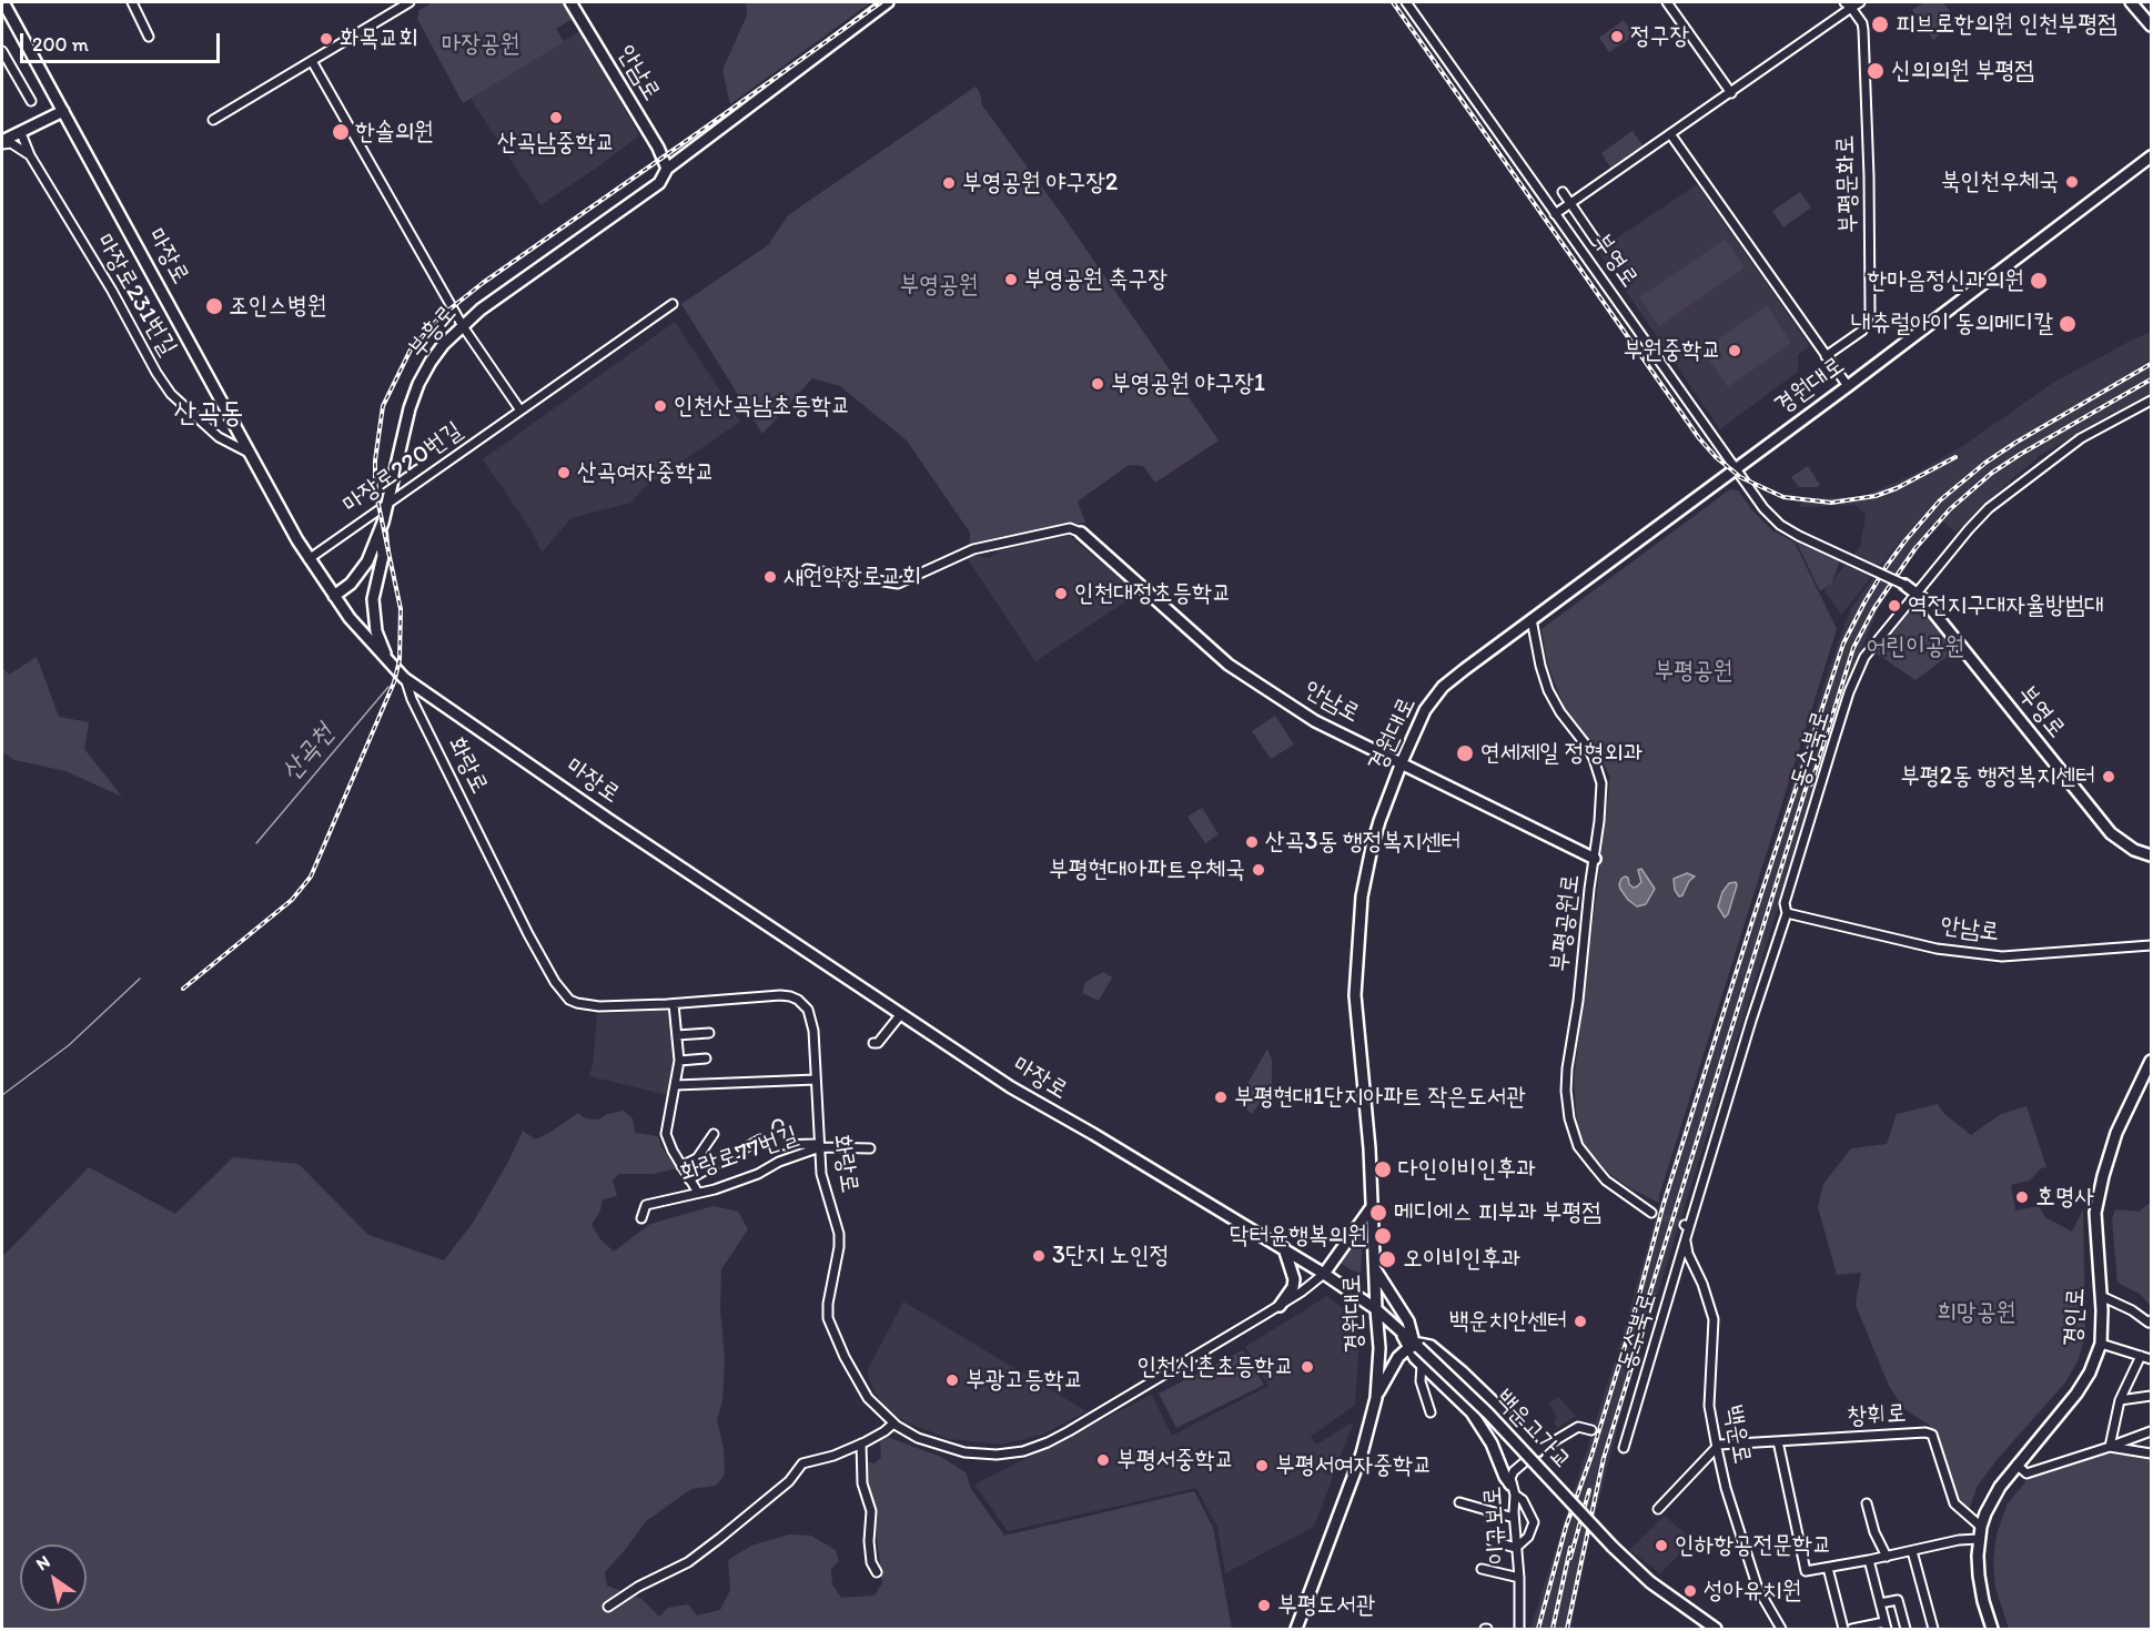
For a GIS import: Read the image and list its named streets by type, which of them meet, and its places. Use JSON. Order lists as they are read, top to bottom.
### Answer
{
  "streets": {
    "main road": [
      "안남로",
      "마장로",
      "부영로",
      "부흥로",
      "경원대로",
      "경인로",
      "백운고가교"
    ],
    "street": [
      "부평문화로",
      "마장로231번길",
      "마장로220번길",
      "동수북로",
      "화랑로",
      "부평공원로",
      "화랑로77번길",
      "창휘로",
      "백운로",
      "이규보로"
    ]
  },
  "crossings": [
    ["안남로", "부흥로"],
    ["안남로", "경원대로"],
    ["안남로", "동수북로"],
    ["안남로", "부평공원로"],
    ["마장로", "마장로231번길"],
    ["마장로", "부흥로"],
    ["마장로", "경원대로"],
    ["마장로", "마장로220번길"],
    ["마장로", "화랑로"],
    ["마장로", "백운고가교"],
    ["부영로", "경원대로"],
    ["부영로", "동수북로"],
    ["부흥로", "마장로220번길"],
    ["경원대로", "부평공원로"],
    ["동수북로", "백운로"],
    ["화랑로", "화랑로77번길"],
    ["경인로", "창휘로"],
    ["창휘로", "백운로"]
  ],
  "districts": ["산곡동"],
  "water": ["산곡천"],
  "parks": [
    "마장공원",
    "부영공원",
    "어린이공원",
    "부평공원",
    "희망공원"
  ],
  "places": [
    "피브로한의원 인천부평점",
    "정구장",
    "화목교회",
    "신의의원 부평점",
    "산곡남중학교",
    "한솔의원",
    "북인천우체국",
    "부영공원 야구장2",
    "부영공원 축구장",
    "한마음정신과의원",
    "조인스병원",
    "내츄럴아이 동의메디칼",
    "부원중학교",
    "부영공원 야구장1",
    "인천산곡남초등학교",
    "산곡여자중학교",
    "새언약장로교회",
    "인천대정초등학교",
    "역전지구대자율방범대",
    "연세제일 정형외과",
    "부평2동 행정복지센터",
    "산곡3동 행정복지센터",
    "부평현대아파트우체국",
    "부평현대1단지아파트 작은도서관",
    "다인이비인후과",
    "호명사",
    "메디에스 피부과 부평점",
    "닥터윤행복의원",
    "3단지 노인정",
    "오이비인후과",
    "백운치안센터",
    "인천신촌초등학교",
    "부광고등학교",
    "부평서중학교",
    "부평서여자중학교",
    "인하항공전문학교",
    "성아유치원",
    "부평도서관"
  ],
  "scale_bar": "200 m",
  "north": "top left"
}
